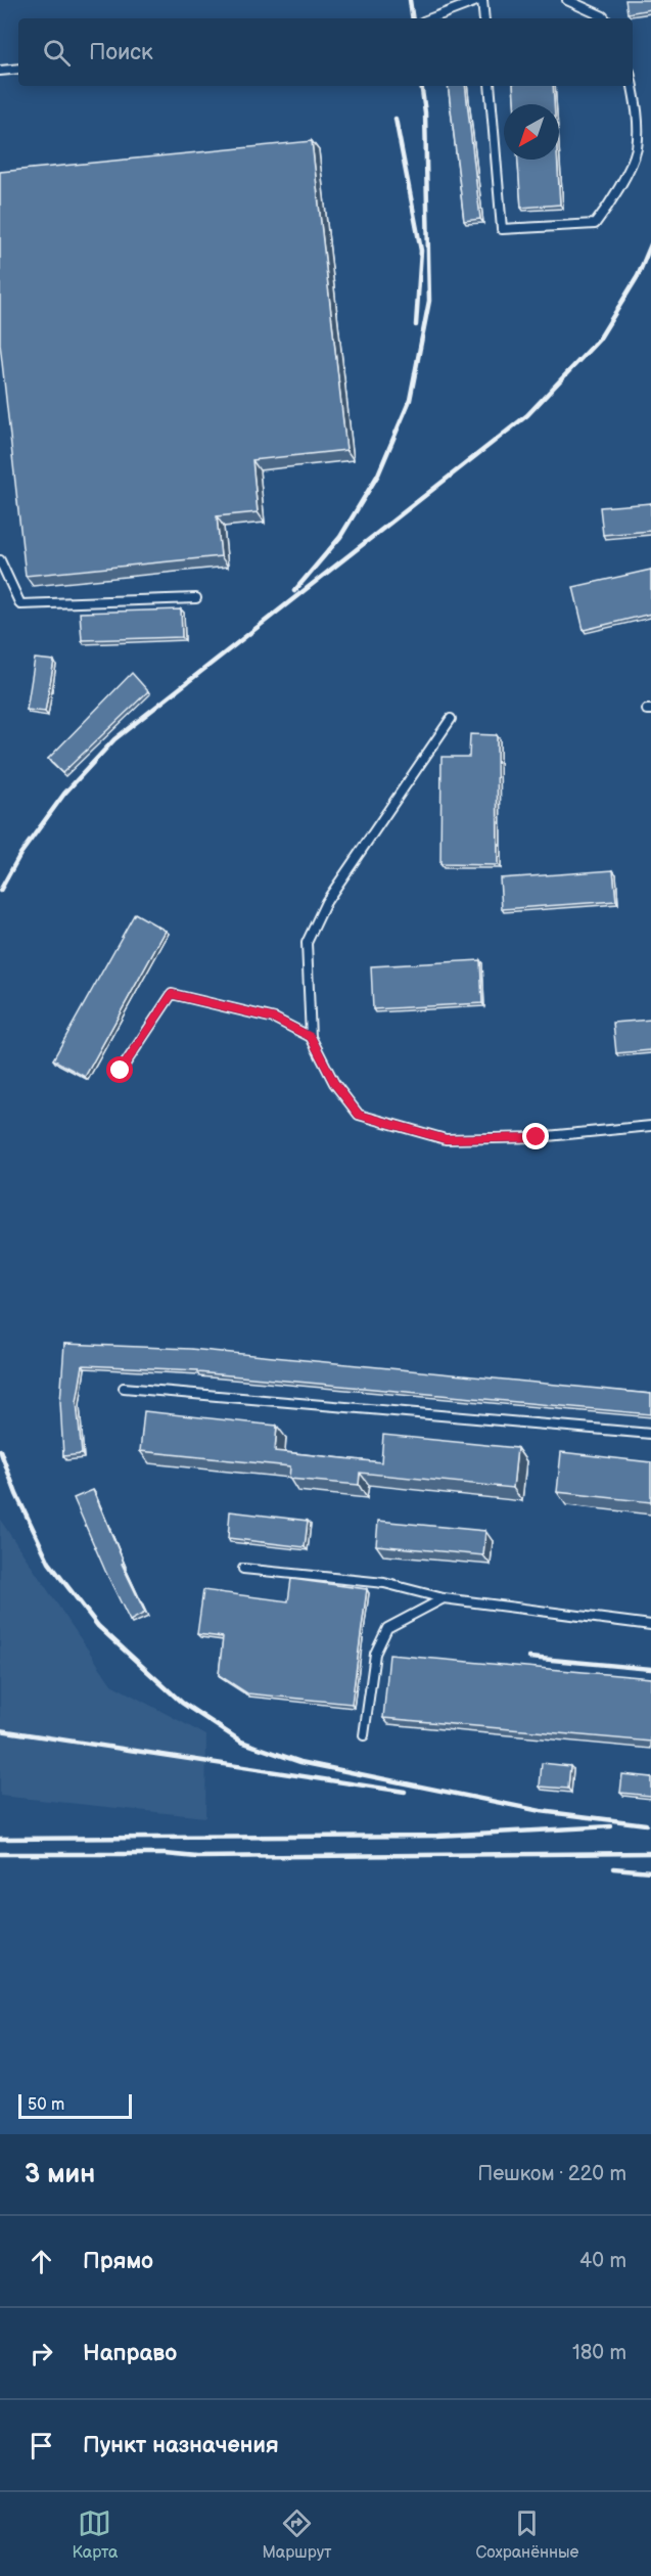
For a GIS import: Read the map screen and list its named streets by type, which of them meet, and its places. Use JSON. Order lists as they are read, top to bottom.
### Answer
{
  "scale_bar": "50 m",
  "north": "bottom left",
  "page": {
    "search": "Поиск",
    "scale": "50 m",
    "heading": ["3 мин", "Пешком · 220 m"],
    "list": [
      ["Прямо", "40 m"],
      ["Направо", "180 m"],
      "Пункт назначения"
    ],
    "nav": ["Карта", "Маршрут", "Сохранённые"]
  }
}
